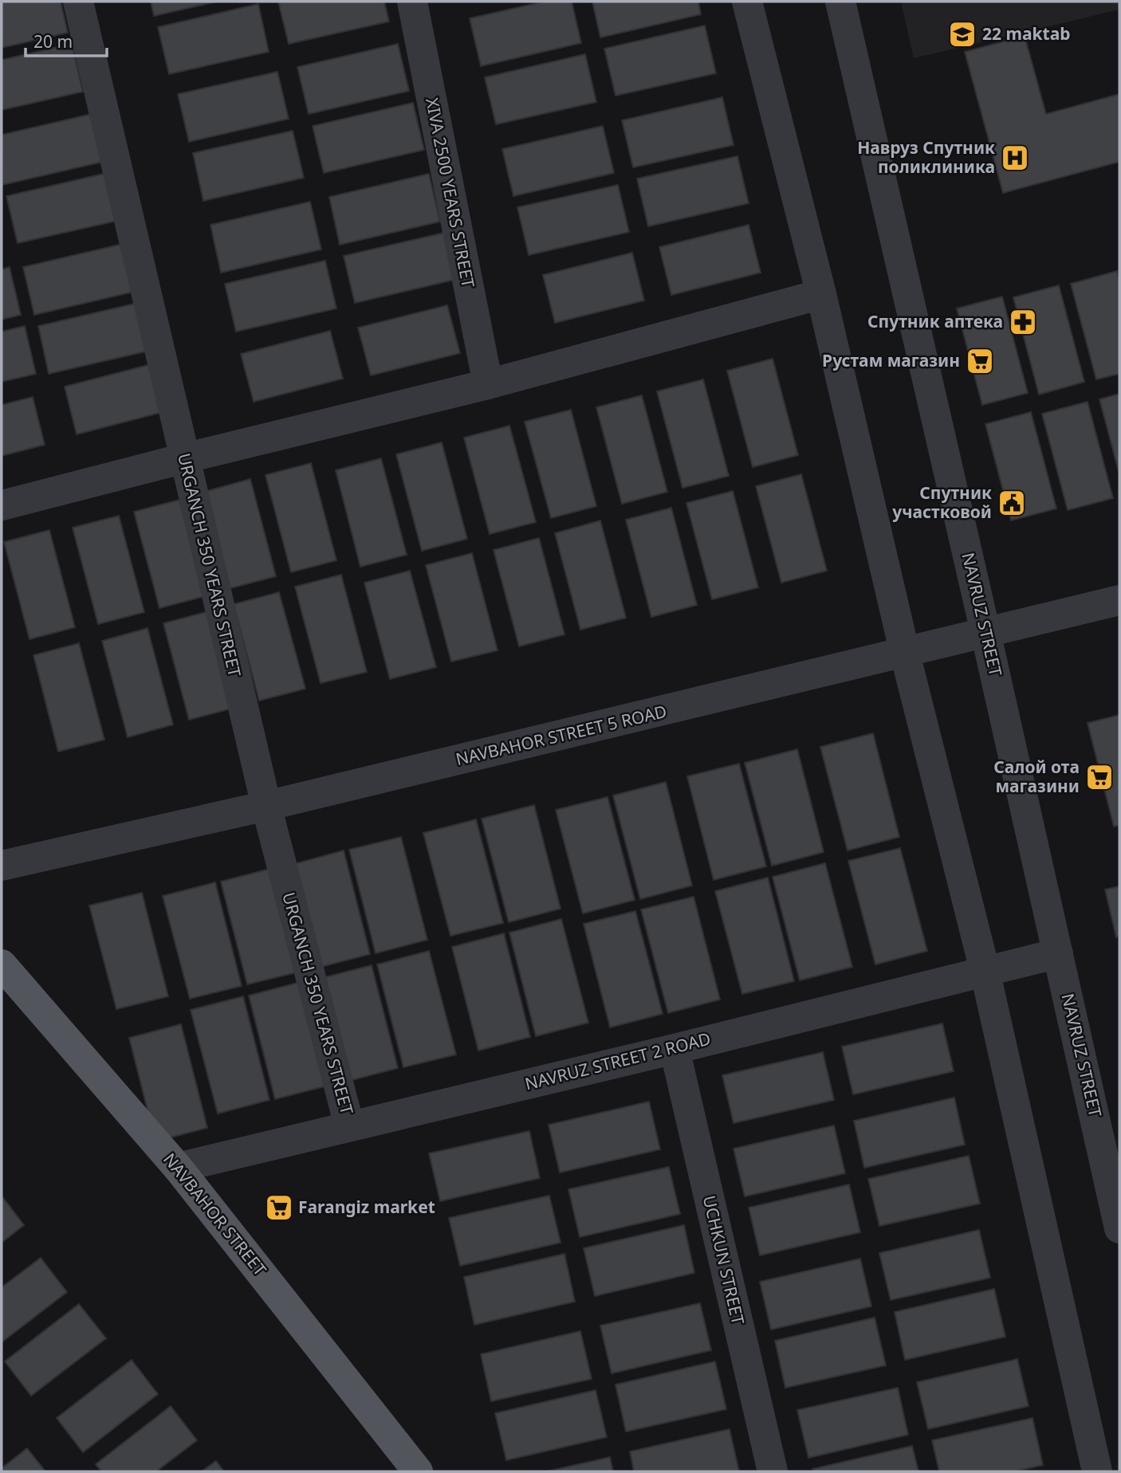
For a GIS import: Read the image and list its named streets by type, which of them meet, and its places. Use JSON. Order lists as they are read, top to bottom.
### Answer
{
  "streets": {
    "main road": ["NAVBAHOR STREET"],
    "street": [
      "XIVA 2500 YEARS STREET",
      "URGANCH 350 YEARS STREET",
      "NAVRUZ STREET",
      "NAVBAHOR STREET 5 ROAD",
      "NAVRUZ STREET 2 ROAD",
      "UCHKUN STREET"
    ]
  },
  "crossings": [
    ["URGANCH 350 YEARS STREET", "NAVBAHOR STREET 5 ROAD"],
    ["URGANCH 350 YEARS STREET", "NAVRUZ STREET 2 ROAD"],
    ["NAVRUZ STREET", "NAVBAHOR STREET 5 ROAD"],
    ["NAVRUZ STREET", "NAVRUZ STREET 2 ROAD"],
    ["NAVRUZ STREET 2 ROAD", "NAVBAHOR STREET"],
    ["NAVRUZ STREET 2 ROAD", "UCHKUN STREET"]
  ],
  "places": {
    "school or university": ["22 maktab"],
    "hospital": ["Навруз Спутник поликлиника"],
    "pharmacy": ["Спутник аптека"],
    "supermarket": ["Рустам магазин", "Салой ота магазини", "Farangiz market"],
    "public building": ["Спутник участковой"]
  },
  "scale_bar": "20 m"
}
